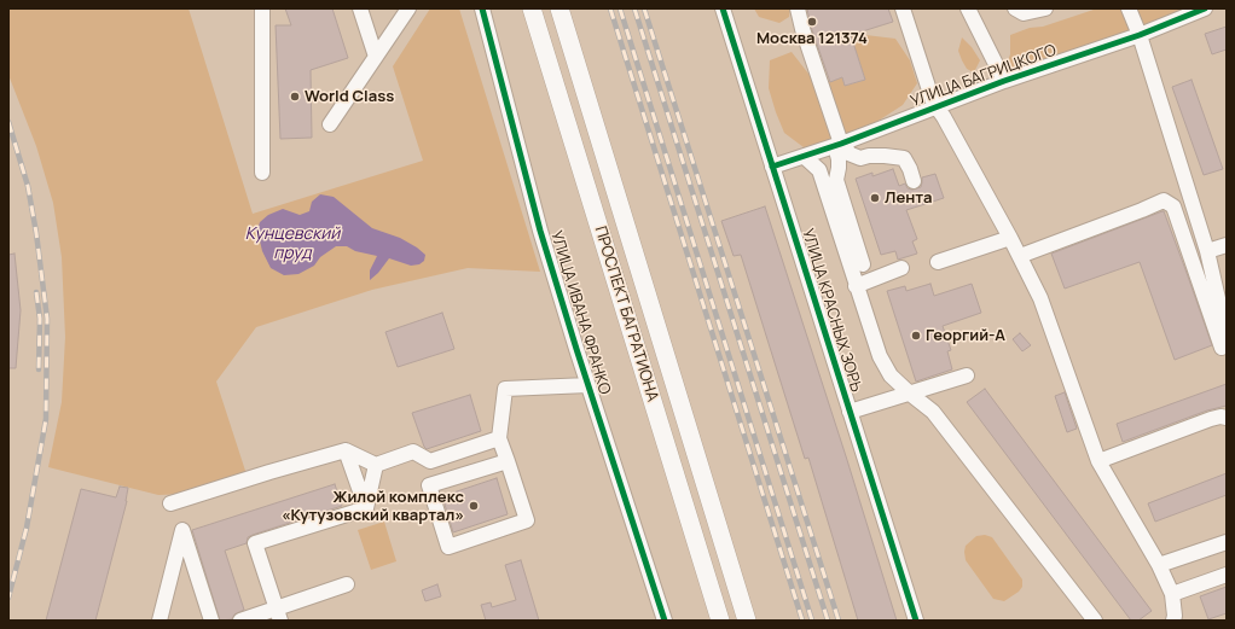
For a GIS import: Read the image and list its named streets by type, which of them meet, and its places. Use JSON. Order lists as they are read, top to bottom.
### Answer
{
  "streets": {
    "main road": ["ПРОСПЕКТ БАГРАТИОНА"],
    "street": ["УЛИЦА БАГРИЦКОГО", "УЛИЦА КРАСНЫХ ЗОРЬ", "УЛИЦА ИВАНА ФРАНКО"]
  },
  "crossings": [
    ["УЛИЦА БАГРИЦКОГО", "УЛИЦА КРАСНЫХ ЗОРЬ"]
  ],
  "water": ["Кунцевский пруд"],
  "places": [
    "Москва 121374",
    "World Class",
    "Лента",
    "Георгий-А",
    "Жилой комплекс «Кутузовский квартал»"
  ]
}
